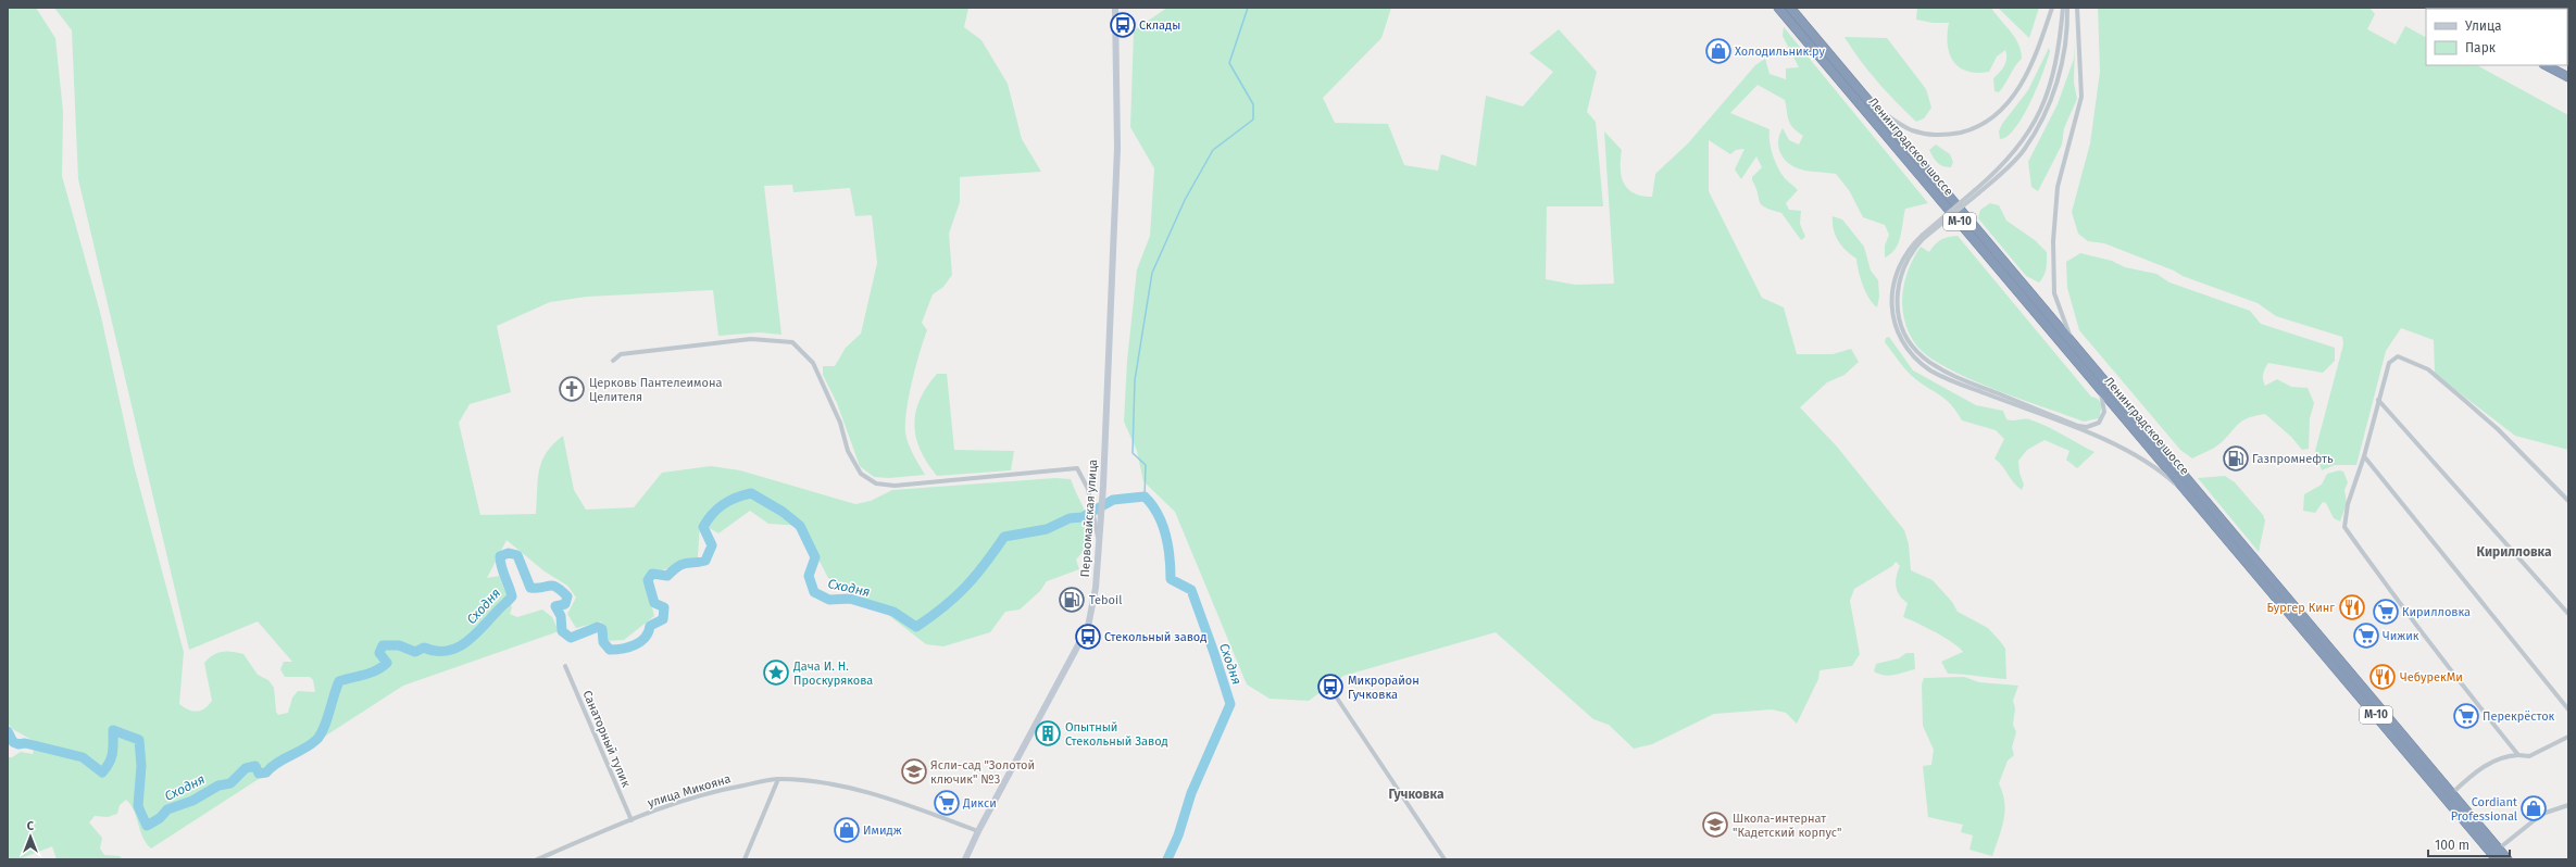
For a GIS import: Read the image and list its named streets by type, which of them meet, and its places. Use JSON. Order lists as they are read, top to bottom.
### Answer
{
  "streets": {
    "highway": ["Ленинградское шоссе", "М-10"],
    "main road": ["Первомайская улица"],
    "street": ["Санаторный тупик", "улица Микояна"]
  },
  "crossings": [
    ["Первомайская улица", "улица Микояна"],
    ["Санаторный тупик", "улица Микояна"]
  ],
  "districts": ["Кирилловка", "Гучковка"],
  "water": ["Сходня"],
  "places": {
    "bus stop": ["Склады", "Стекольный завод", "Микрорайон Гучковка"],
    "shop": ["Холодильник.ру", "Cordiant Professional", "Имидж"],
    "church": ["Церковь Пантелеимона Целителя"],
    "fuel station": ["Газпромнефть", "Teboil"],
    "restaurant": ["Бургер Кинг", "ЧебурекМи"],
    "supermarket": [
      "Кирилловка",
      "Чижик",
      "Перекрёсток",
      "Дикси"
    ],
    "place": ["Дача И. Н. Проскурякова"],
    "building": ["Опытный Стекольный Завод"],
    "school or university": ["Ясли-сад \"Золотой ключик\" №3", "Школа-интернат \"Кадетский корпус\""]
  },
  "legend": ["Улица", "Парк"],
  "scale_bar": "100 m",
  "north": "top"
}
